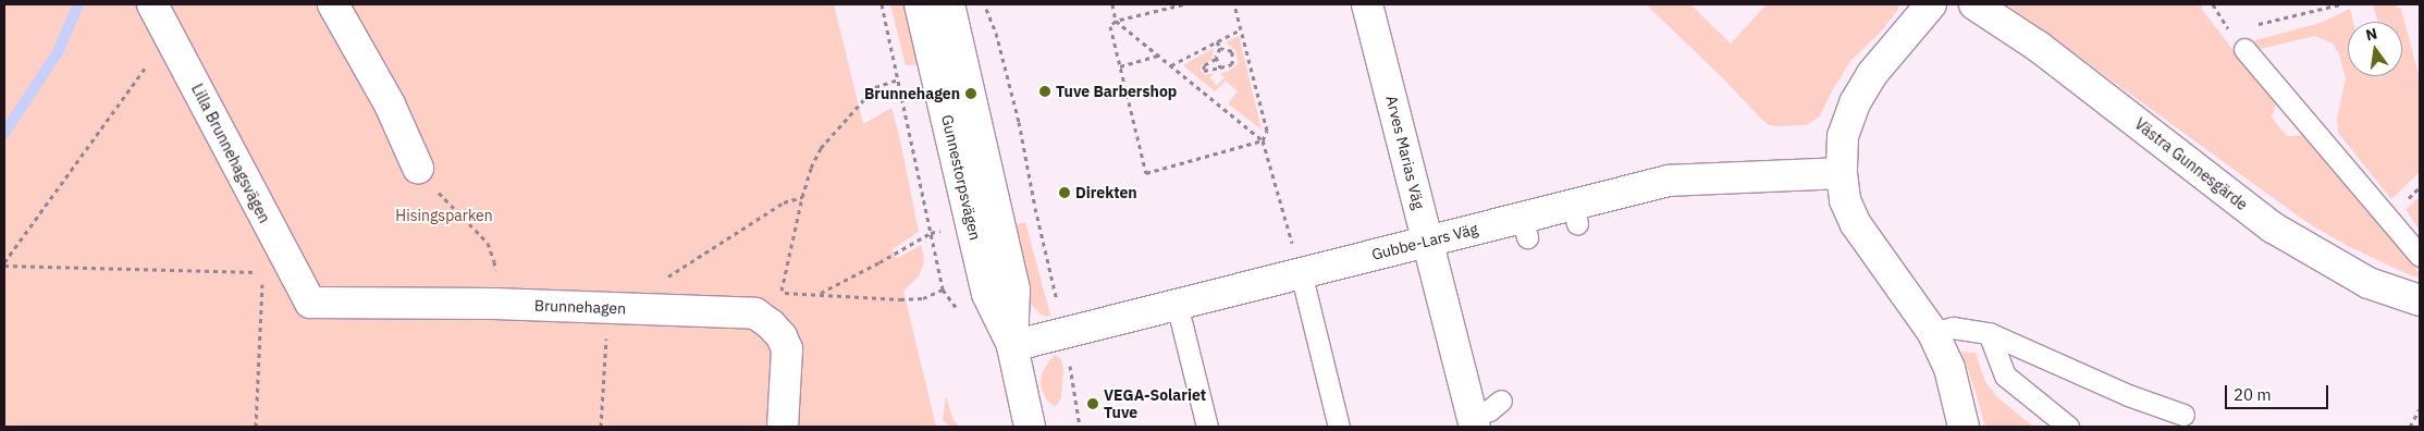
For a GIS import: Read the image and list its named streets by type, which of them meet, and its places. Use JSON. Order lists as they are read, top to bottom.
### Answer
{
  "streets": {
    "street": [
      "Arves Marias Väg",
      "Lilla Brunnehagsvägen",
      "Västra Gunnesgärde",
      "Gunnestorpsvägen",
      "Gubbe-Lars Väg",
      "Brunnehagen"
    ]
  },
  "crossings": [
    ["Arves Marias Väg", "Gubbe-Lars Väg"],
    ["Lilla Brunnehagsvägen", "Brunnehagen"],
    ["Gunnestorpsvägen", "Gubbe-Lars Väg"]
  ],
  "parks": ["Hisingsparken"],
  "places": [
    "Tuve Barbershop",
    "Brunnehagen",
    "Direkten",
    "VEGA-Solariet Tuve"
  ],
  "scale_bar": "20 m",
  "north": "top"
}
